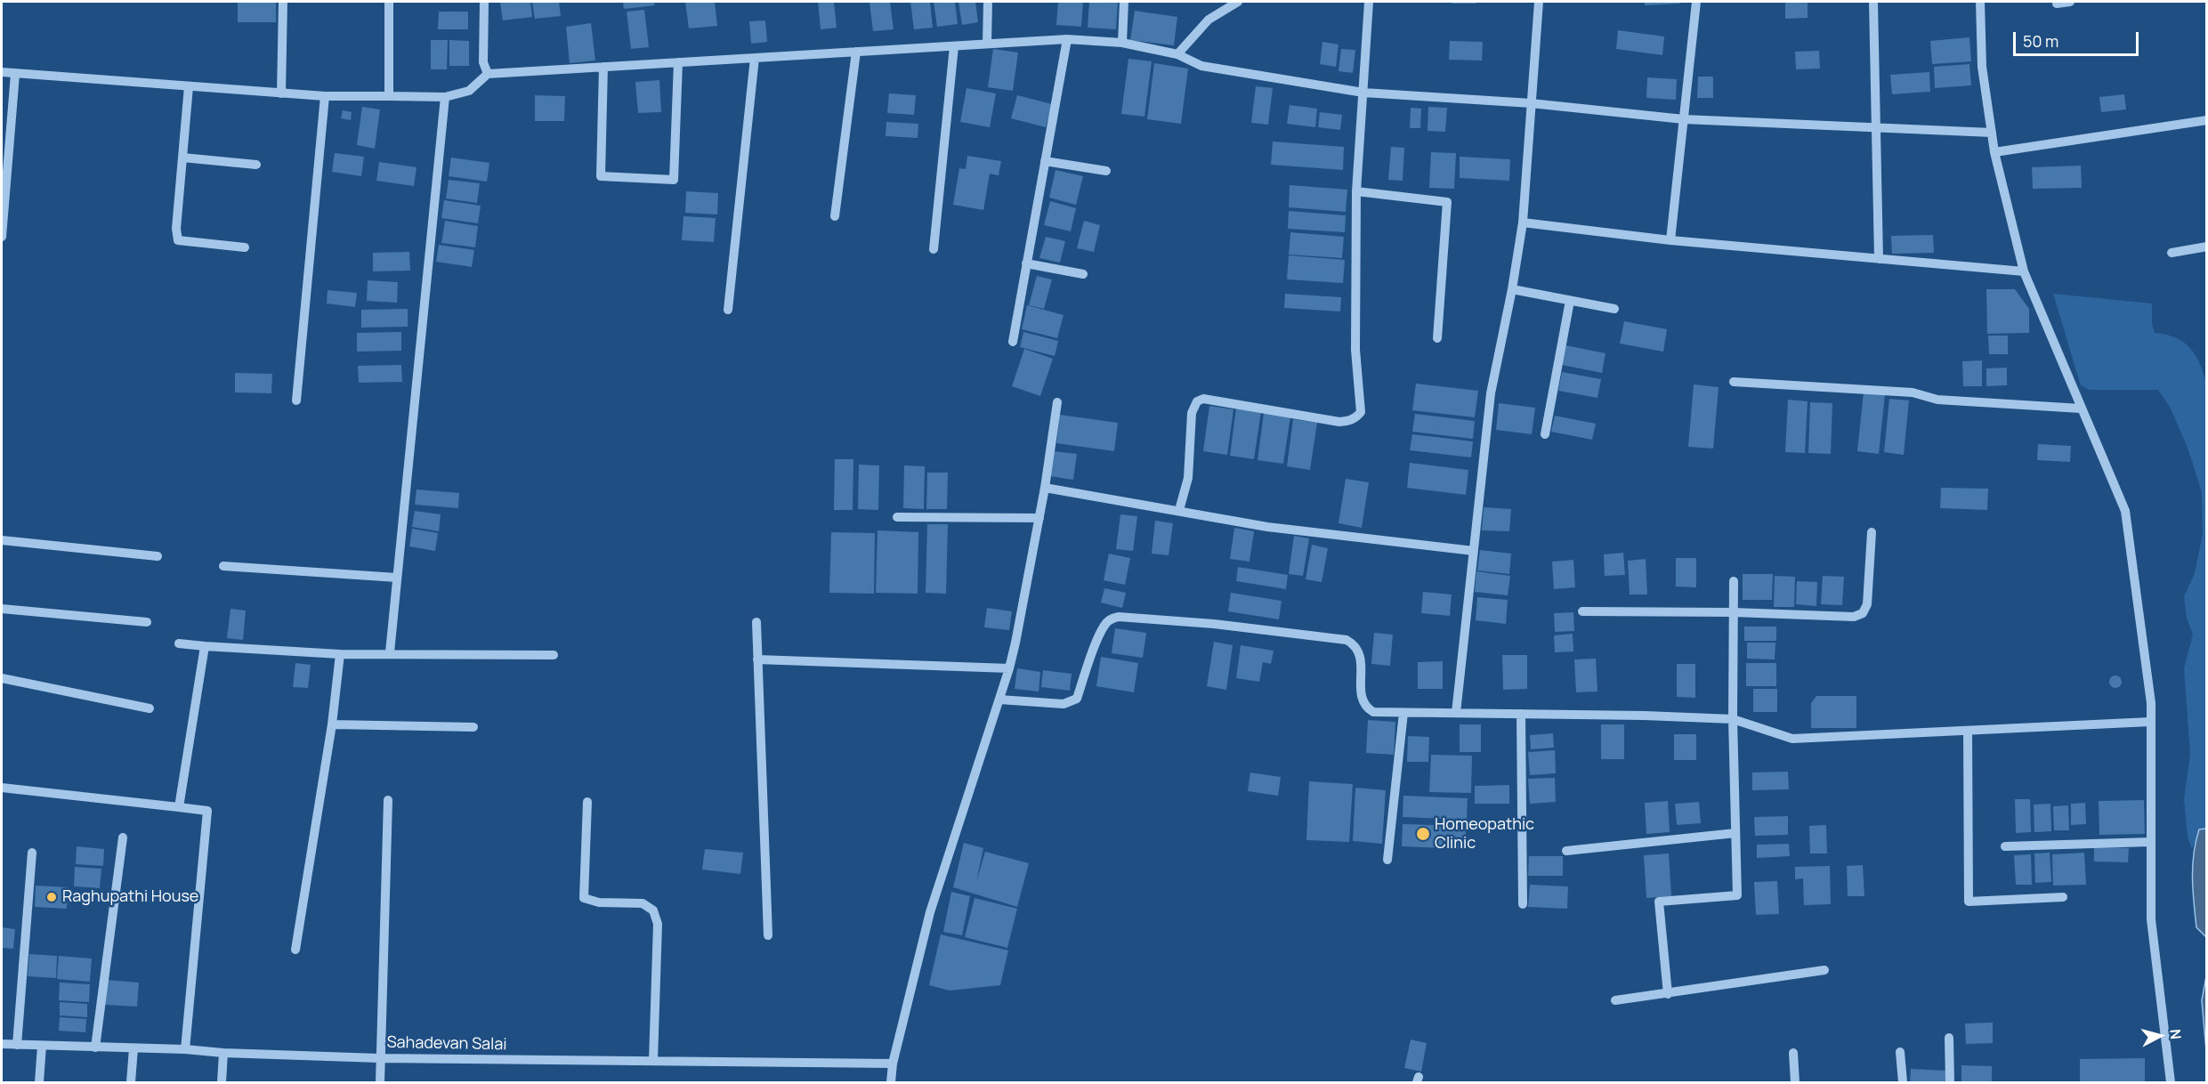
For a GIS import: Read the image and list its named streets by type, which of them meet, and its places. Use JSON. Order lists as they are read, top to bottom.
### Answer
{
  "streets": {
    "street": ["Sahadevan Salai"]
  },
  "places": ["Homeopathic Clinic", "Raghupathi House"],
  "scale_bar": "50 m",
  "north": "right"
}
